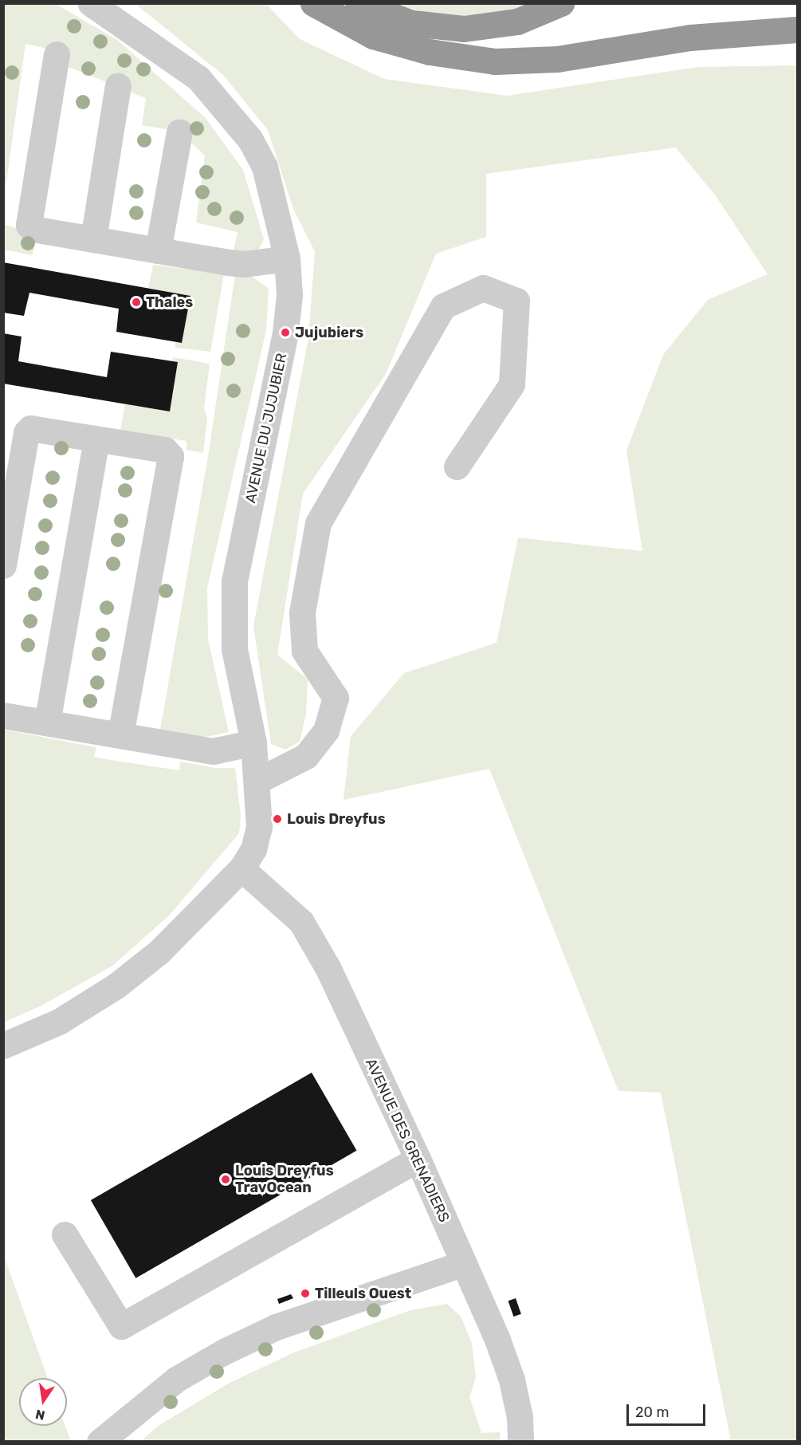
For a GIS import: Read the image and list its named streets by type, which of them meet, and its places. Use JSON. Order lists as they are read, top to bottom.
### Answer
{
  "streets": {
    "street": ["AVENUE DU JUJUBIER", "AVENUE DES GRENADIERS"]
  },
  "crossings": [
    ["AVENUE DU JUJUBIER", "AVENUE DES GRENADIERS"]
  ],
  "places": [
    "Thales",
    "Jujubiers",
    "Louis Dreyfus",
    "Louis Dreyfus TravOcean",
    "Tilleuls Ouest"
  ],
  "scale_bar": "20 m",
  "north": "bottom"
}
